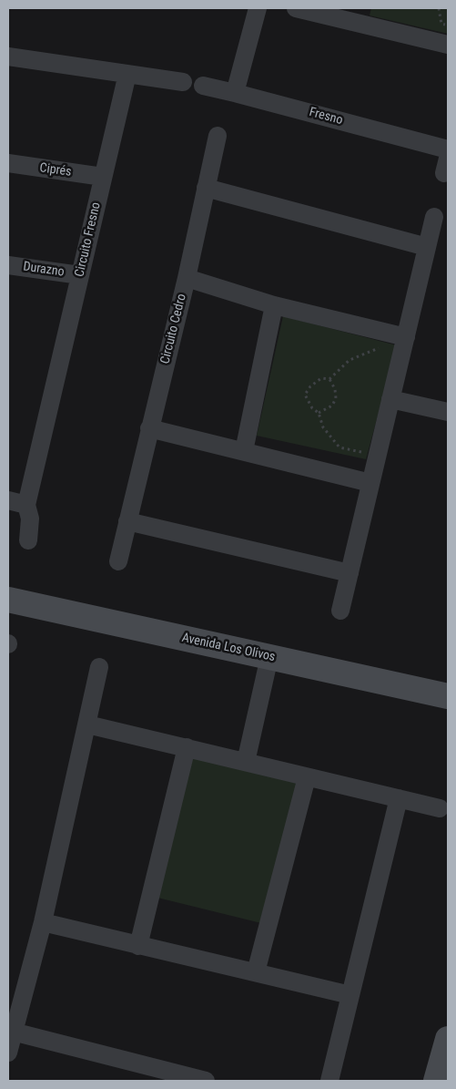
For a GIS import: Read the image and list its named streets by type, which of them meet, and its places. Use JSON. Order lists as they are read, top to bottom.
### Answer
{
  "streets": {
    "street": [
      "Fresno",
      "Ciprés",
      "Circuito Fresno",
      "Durazno",
      "Circuito Cedro",
      "Avenida Los Olivos"
    ]
  },
  "crossings": [
    ["Ciprés", "Circuito Fresno"],
    ["Circuito Fresno", "Durazno"]
  ]
}
